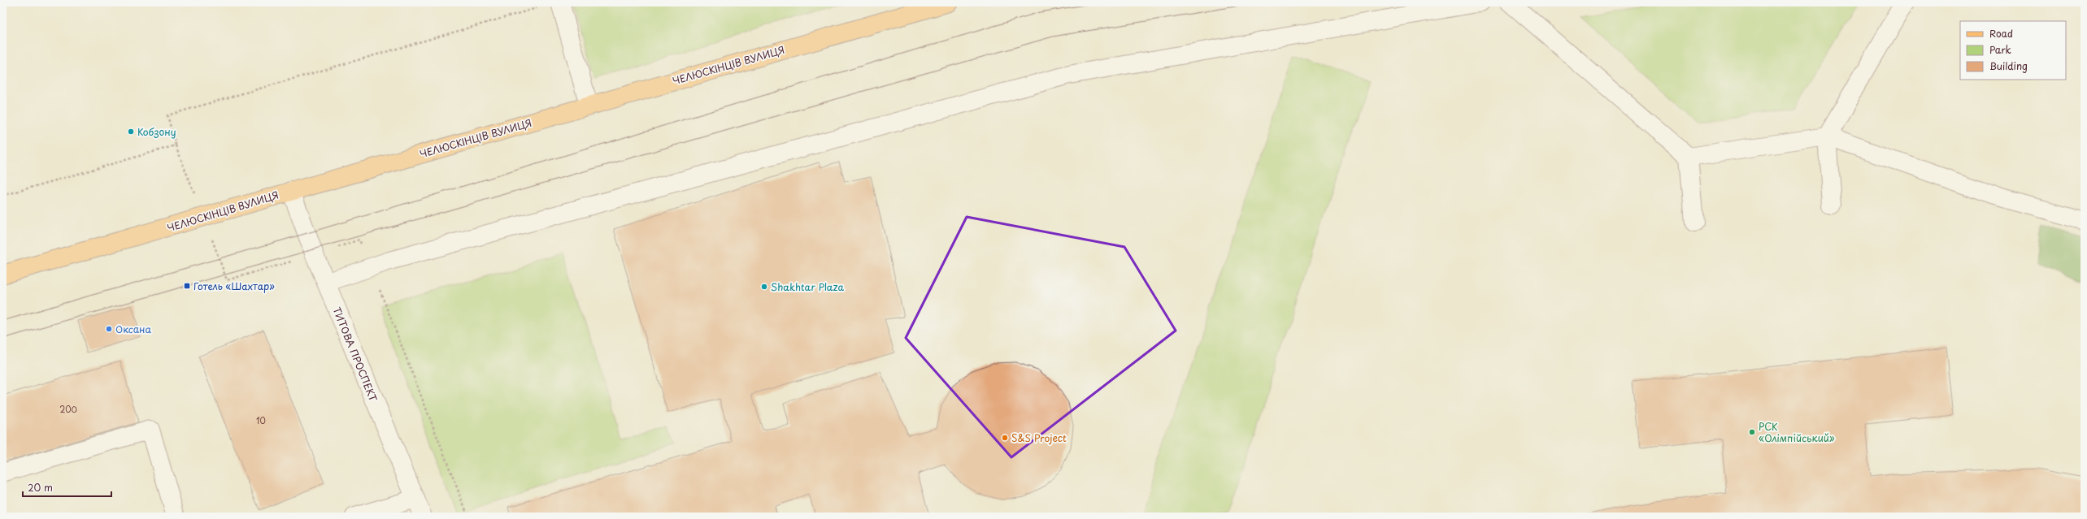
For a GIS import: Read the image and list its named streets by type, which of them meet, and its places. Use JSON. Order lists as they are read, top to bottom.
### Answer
{
  "streets": {
    "main road": ["ЧЕЛЮСКІНЦІВ ВУЛИЦЯ"],
    "street": ["ТИТОВА ПРОСПЕКТ"]
  },
  "crossings": [
    ["ЧЕЛЮСКІНЦІВ ВУЛИЦЯ", "ТИТОВА ПРОСПЕКТ"]
  ],
  "places": {
    "other": [
      "Кобзону",
      "Shakhtar Plaza",
      "Оксана",
      "РСК «Олімпійський»",
      "S&S Project"
    ],
    "transit": ["Готель «Шахтар»"]
  },
  "house_numbers": ["200", "10"],
  "legend": ["Road", "Park", "Building"],
  "scale_bar": "20 m"
}
